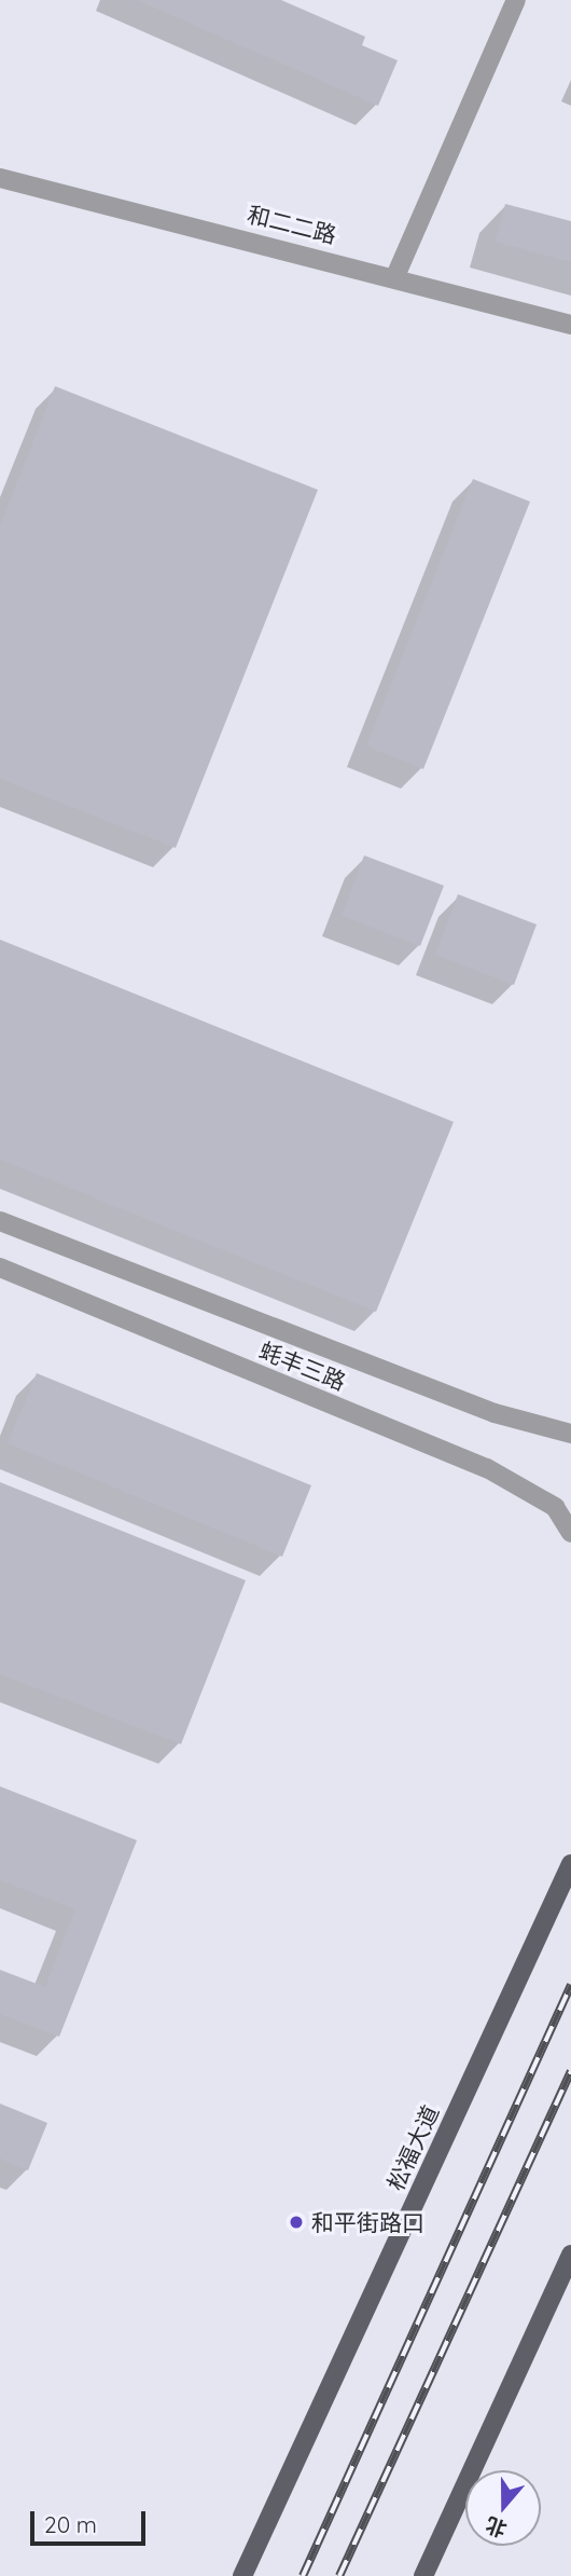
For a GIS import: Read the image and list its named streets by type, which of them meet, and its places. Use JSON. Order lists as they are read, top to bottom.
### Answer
{
  "streets": {
    "main road": ["松福大道"],
    "street": ["和二二路", "蚝丰三路"]
  },
  "places": ["和平街路口"],
  "scale_bar": "20 m",
  "north": "bottom"
}
